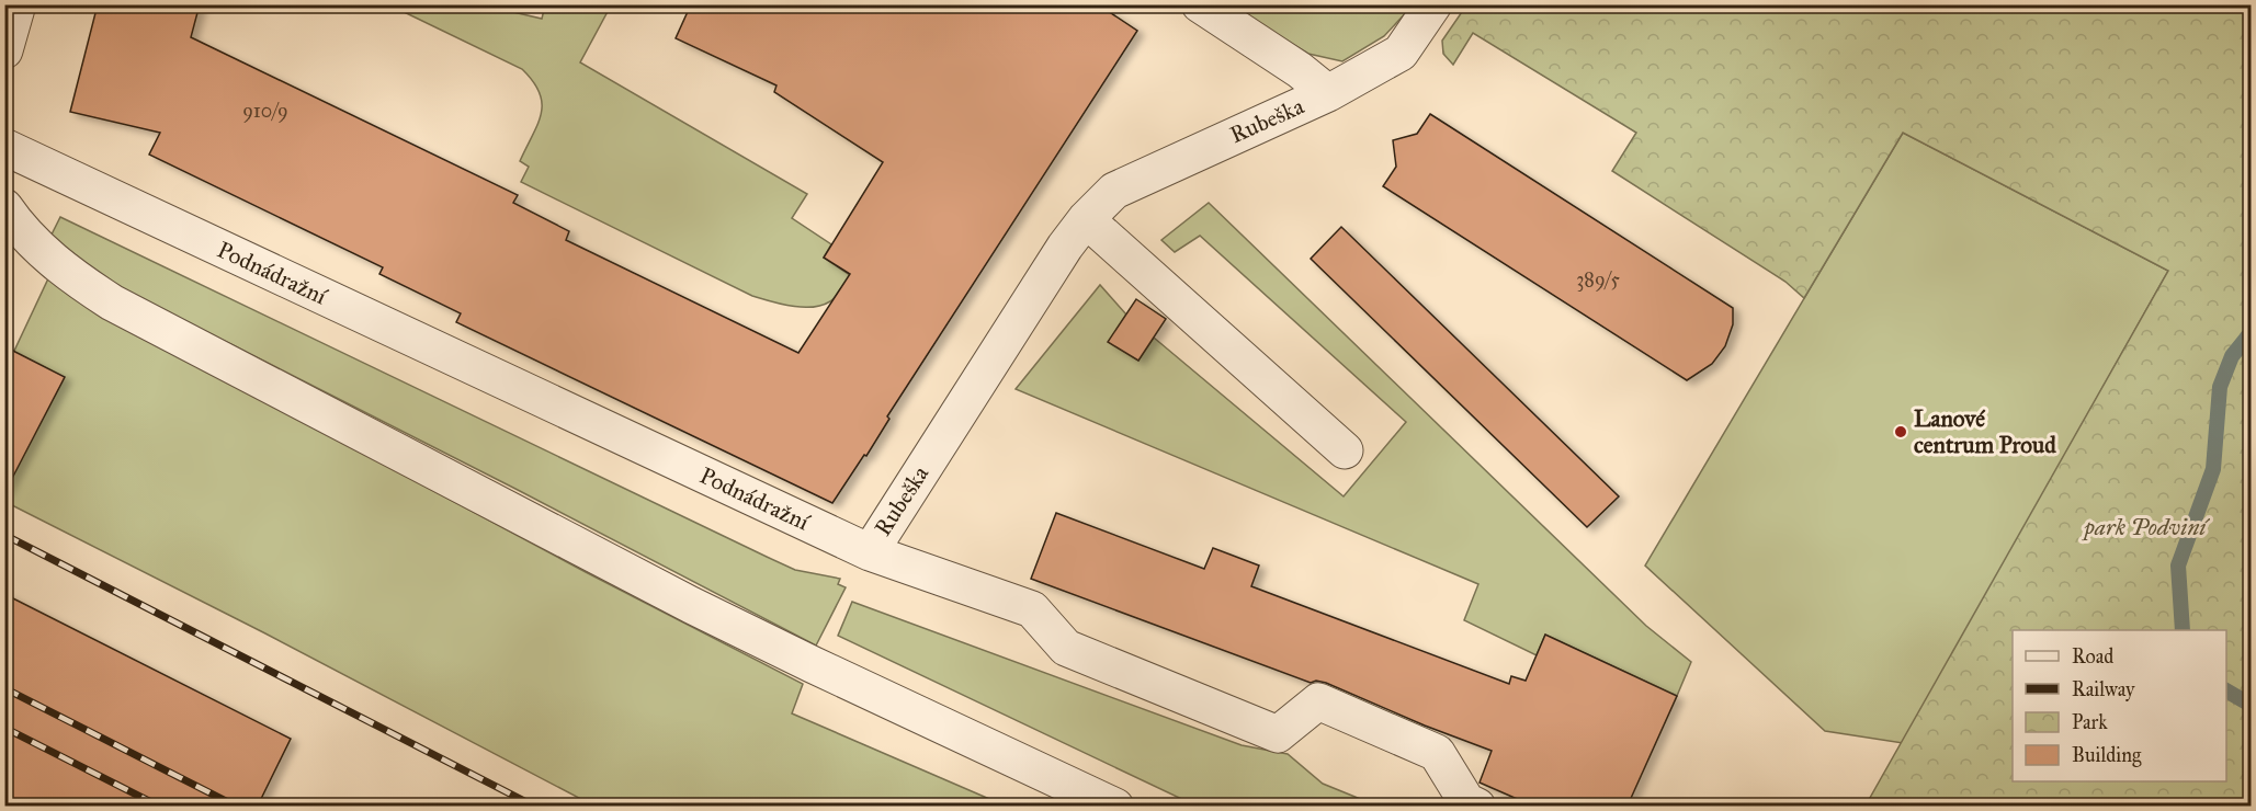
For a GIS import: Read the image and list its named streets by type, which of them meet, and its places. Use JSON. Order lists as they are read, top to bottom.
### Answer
{
  "streets": {
    "street": ["Rubeška", "Podnádražní"]
  },
  "crossings": [
    ["Rubeška", "Podnádražní"]
  ],
  "parks": ["park Podviní"],
  "places": ["Lanové centrum Proud"],
  "house_numbers": ["910/9", "389/5"],
  "legend": [
    "Road",
    "Railway",
    "Park",
    "Building"
  ]
}
